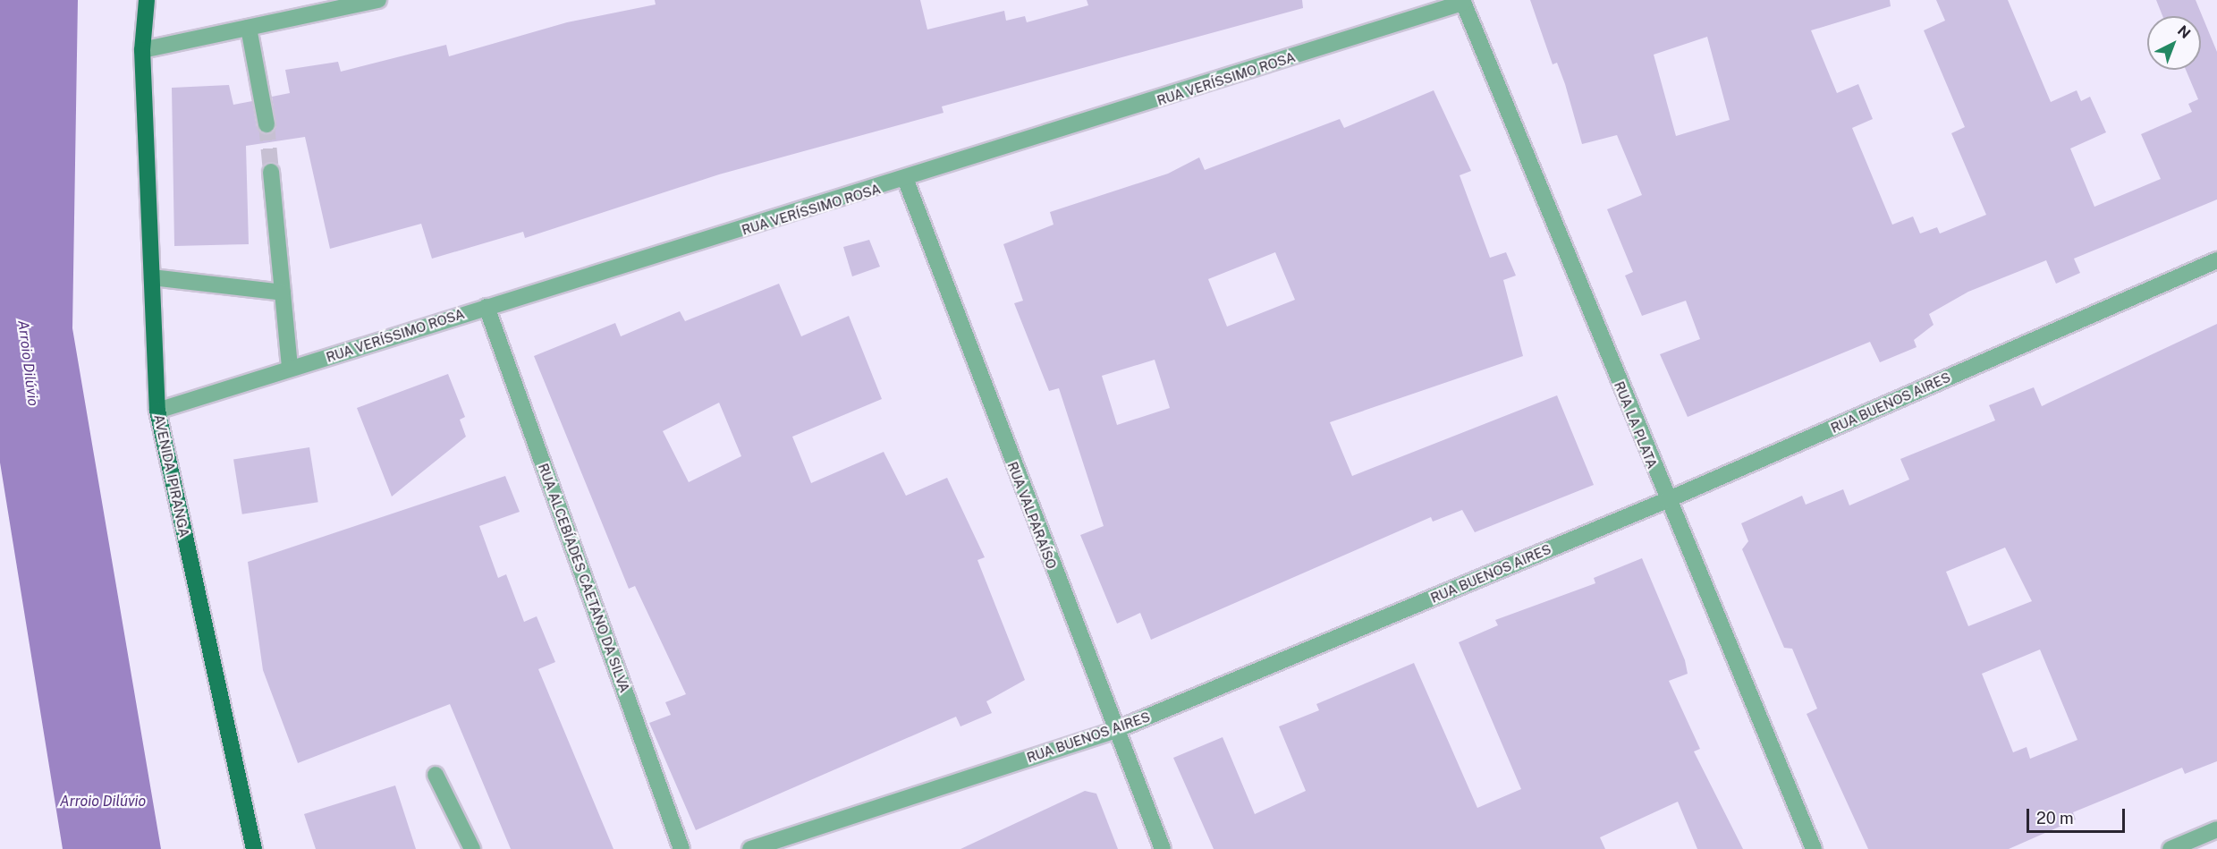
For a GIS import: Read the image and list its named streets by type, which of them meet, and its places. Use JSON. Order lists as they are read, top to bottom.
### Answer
{
  "streets": {
    "main road": ["AVENIDA IPIRANGA"],
    "street": [
      "RUA VERÍSSIMO ROSA",
      "RUA BUENOS AIRES",
      "RUA LA PLATA",
      "RUA VALPARAÍSO",
      "RUA ALCEBÍADES CAETANO DA SILVA"
    ]
  },
  "crossings": [
    ["RUA VERÍSSIMO ROSA", "RUA LA PLATA"],
    ["RUA VERÍSSIMO ROSA", "AVENIDA IPIRANGA"],
    ["RUA VERÍSSIMO ROSA", "RUA VALPARAÍSO"],
    ["RUA VERÍSSIMO ROSA", "RUA ALCEBÍADES CAETANO DA SILVA"],
    ["RUA BUENOS AIRES", "RUA LA PLATA"],
    ["RUA BUENOS AIRES", "RUA VALPARAÍSO"]
  ],
  "water": ["Arroio Dilúvio"],
  "scale_bar": "20 m",
  "north": "top right"
}
